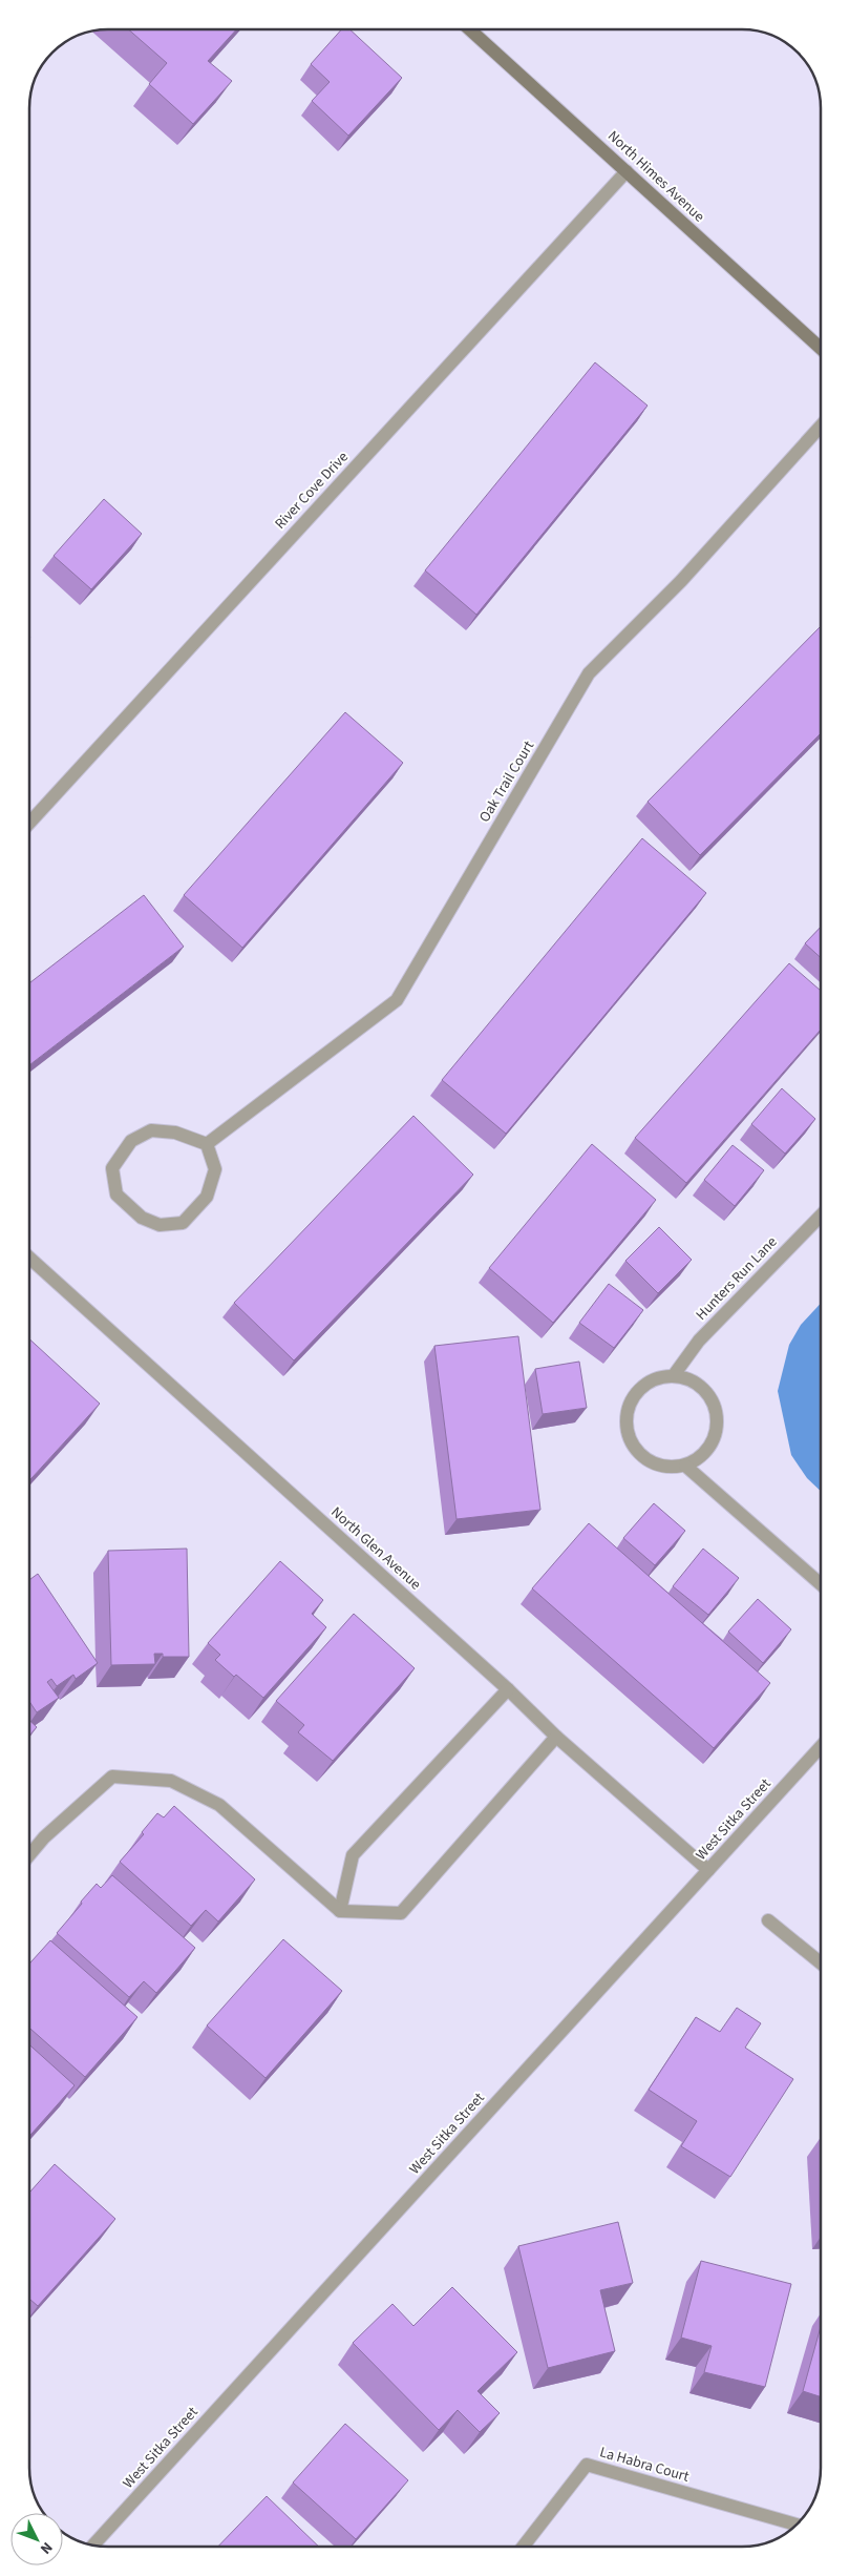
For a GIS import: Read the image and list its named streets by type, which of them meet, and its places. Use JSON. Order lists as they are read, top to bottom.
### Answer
{
  "streets": {
    "street": [
      "North Himes Avenue",
      "River Cove Drive",
      "Oak Trail Court",
      "Hunters Run Lane",
      "North Glen Avenue",
      "West Sitka Street",
      "La Habra Court"
    ]
  },
  "crossings": [
    ["North Himes Avenue", "River Cove Drive"],
    ["North Glen Avenue", "West Sitka Street"]
  ],
  "north": "bottom right"
}
